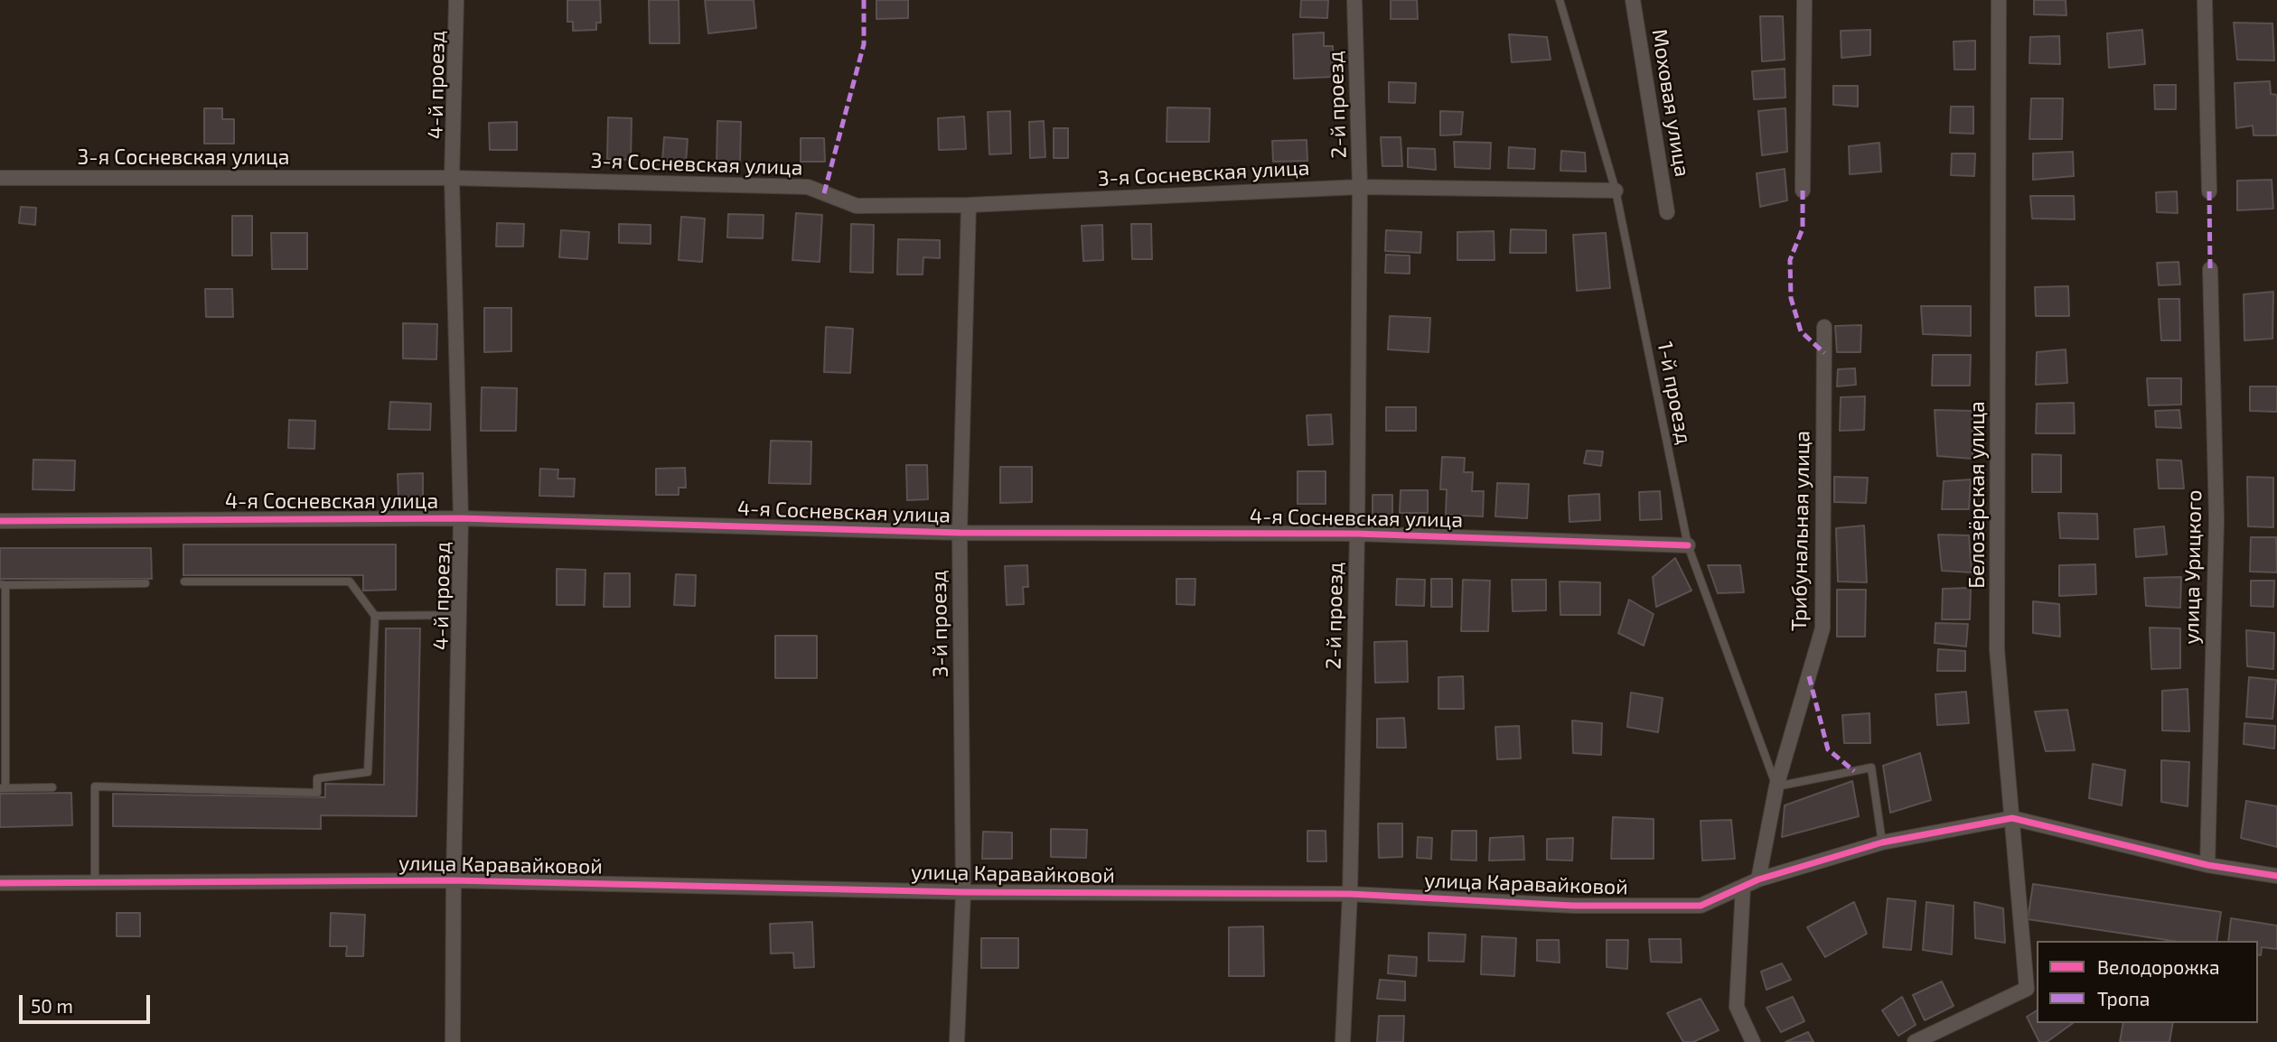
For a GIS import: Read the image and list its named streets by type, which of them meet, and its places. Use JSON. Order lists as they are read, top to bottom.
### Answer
{
  "streets": {
    "street": [
      "4-й проезд",
      "Моховая улица",
      "2-й проезд",
      "3-я Сосневская улица",
      "Белозёрская улица",
      "4-я Сосневская улица",
      "Трибунальная улица",
      "улица Урицкого",
      "3-й проезд",
      "улица Каравайковой"
    ],
    "lane": ["1-й проезд"]
  },
  "crossings": [
    ["4-й проезд", "3-я Сосневская улица"],
    ["4-й проезд", "4-я Сосневская улица"],
    ["4-й проезд", "улица Каравайковой"],
    ["2-й проезд", "3-я Сосневская улица"],
    ["2-й проезд", "4-я Сосневская улица"],
    ["2-й проезд", "улица Каравайковой"],
    ["3-я Сосневская улица", "1-й проезд"],
    ["3-я Сосневская улица", "3-й проезд"],
    ["1-й проезд", "4-я Сосневская улица"],
    ["1-й проезд", "Трибунальная улица"],
    ["Белозёрская улица", "улица Каравайковой"],
    ["4-я Сосневская улица", "3-й проезд"],
    ["Трибунальная улица", "улица Каравайковой"],
    ["3-й проезд", "улица Каравайковой"]
  ],
  "legend": ["Велодорожка", "Тропа"],
  "scale_bar": "50 m"
}
